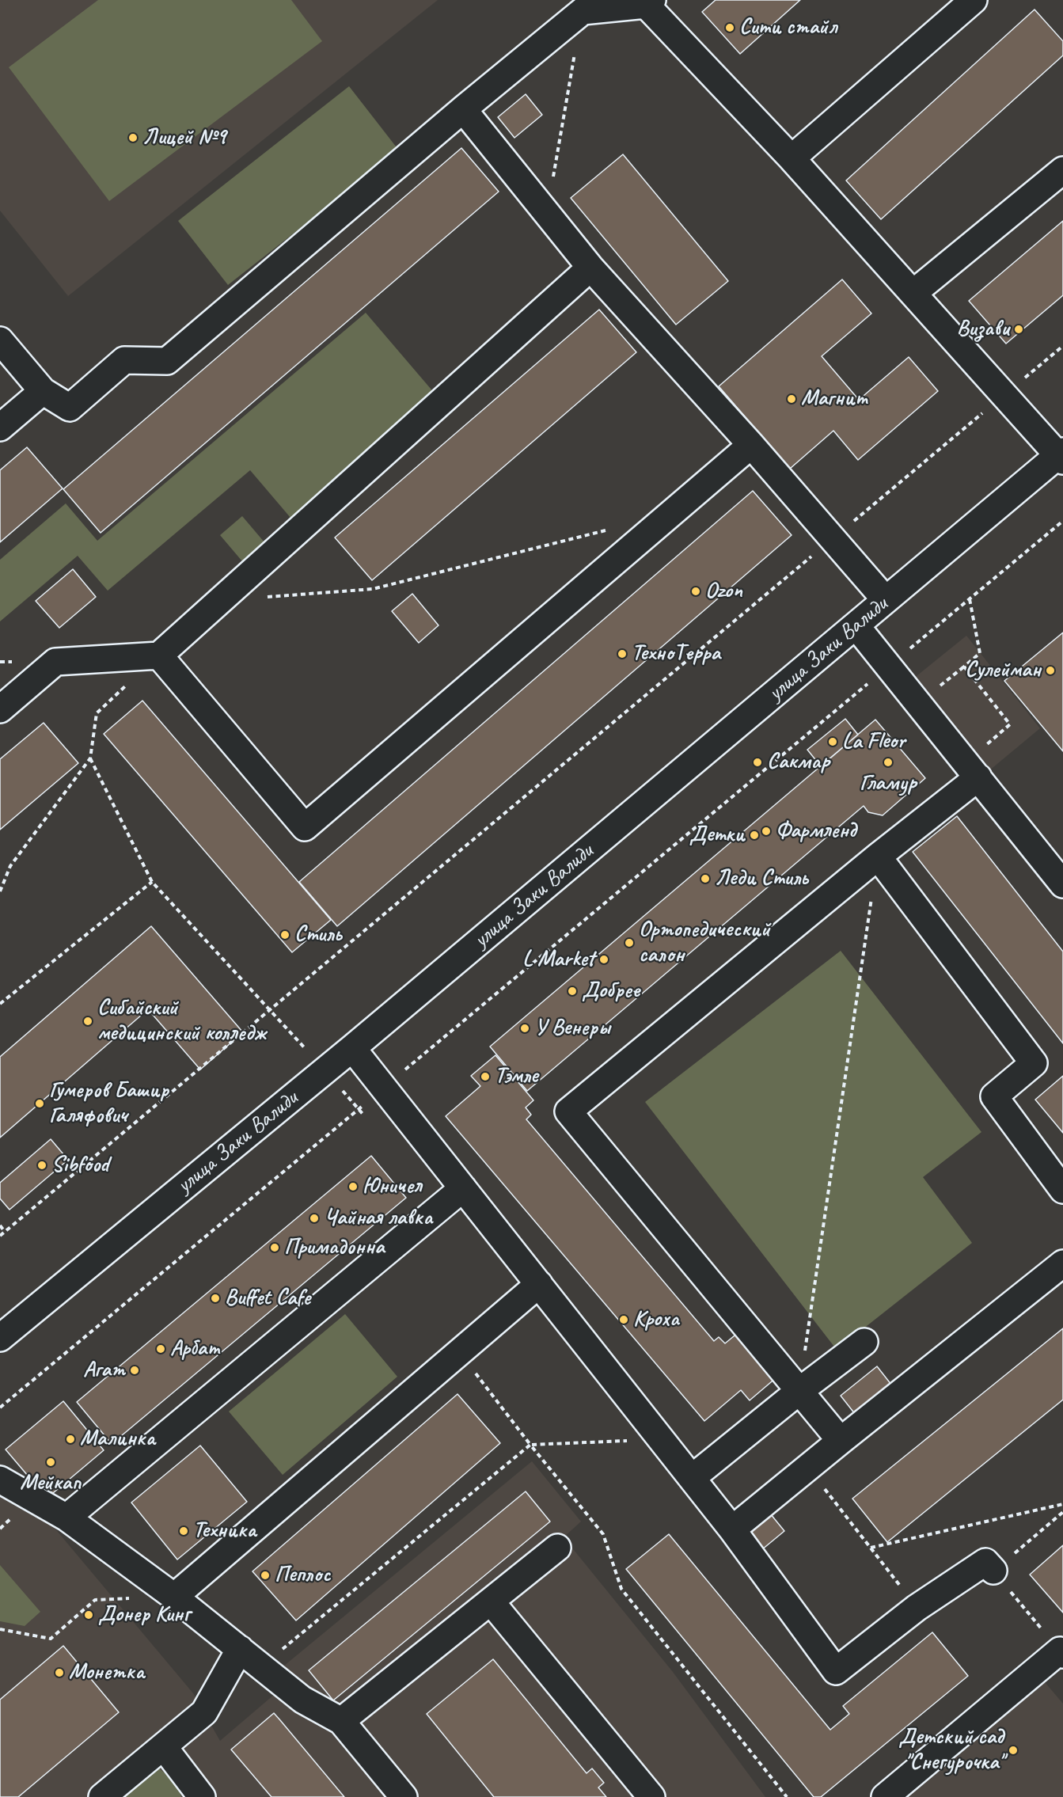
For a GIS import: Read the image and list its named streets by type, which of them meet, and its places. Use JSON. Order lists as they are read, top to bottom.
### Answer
{
  "streets": {
    "street": ["улица Заки Валиди"]
  },
  "places": [
    "Сити стайл",
    "Лицей №9",
    "Визави",
    "Магнит",
    "Ozon",
    "ТехноТерра",
    "Сулейман",
    "La Fleor",
    "Сакмар",
    "Гламур",
    "Фармленд",
    "Детки",
    "Леди Стиль",
    "Стиль",
    "Ортопедический салон",
    "L Market",
    "Добрее",
    "Сибайский медицинский колледж",
    "У Венеры",
    "Тэмле",
    "Гумеров Башир Галяфович",
    "Sibfood",
    "Юничел",
    "Чайная лавка",
    "Примадонна",
    "Buffet Cafe",
    "Кроха",
    "Арбат",
    "Агат",
    "Малинка",
    "Мейкап",
    "Техника",
    "Пеплос",
    "Донер Кинг",
    "Монетка",
    "Детский сад \"Снегурочка\""
  ]
}
